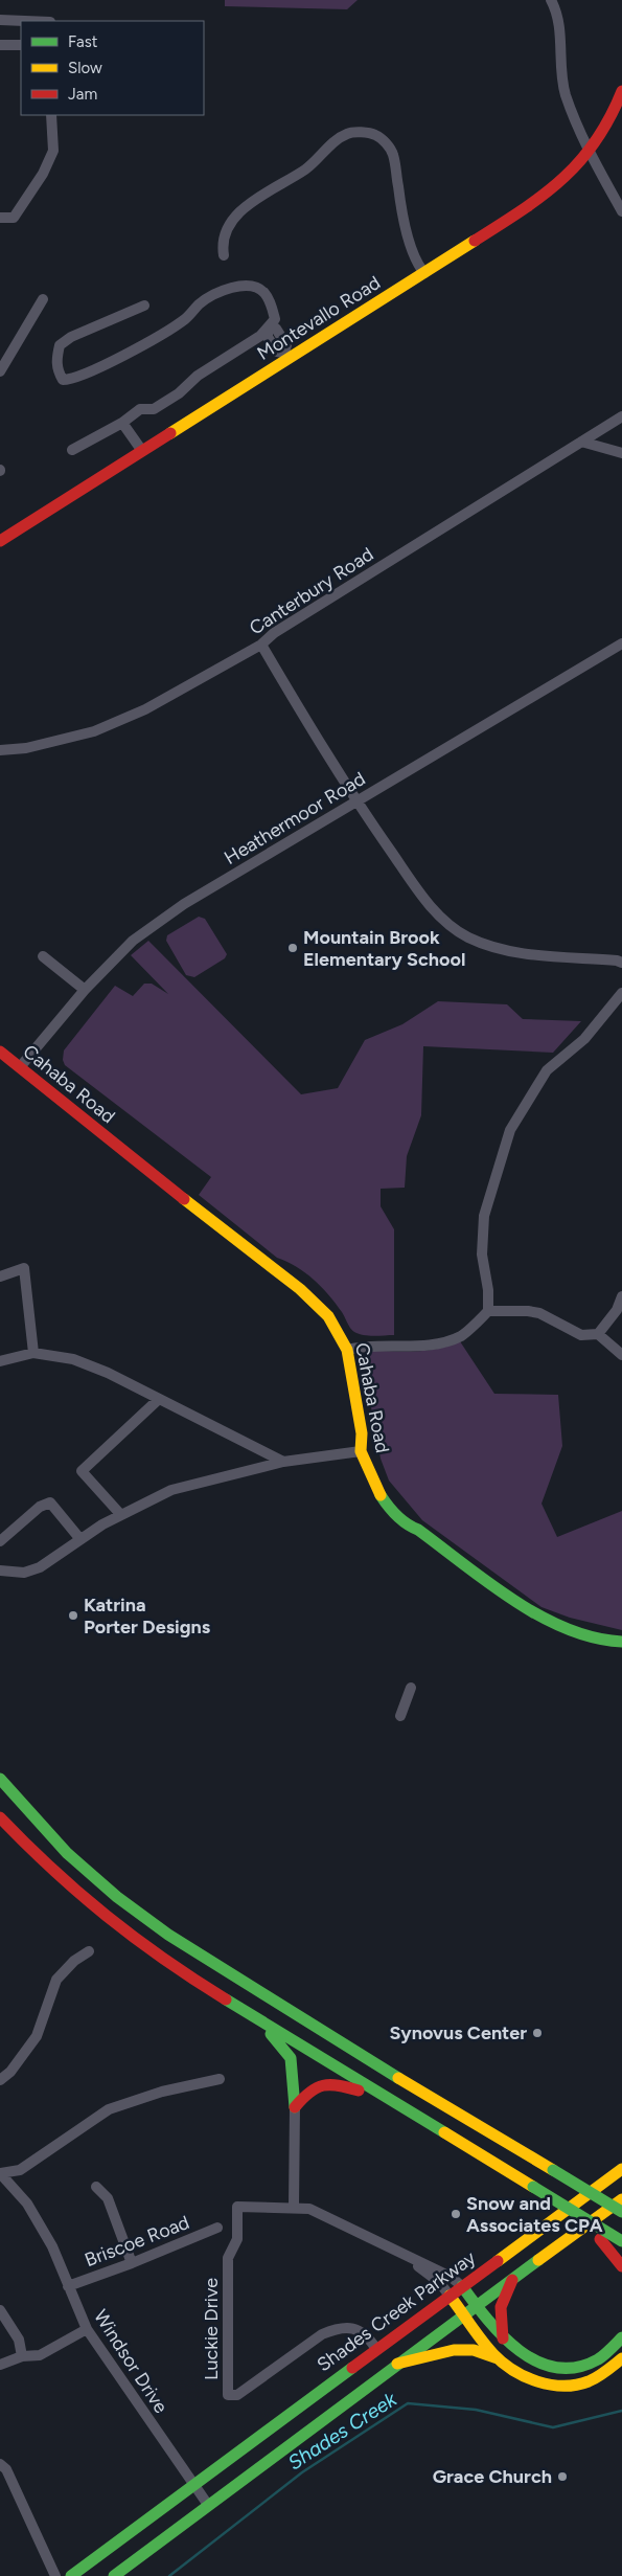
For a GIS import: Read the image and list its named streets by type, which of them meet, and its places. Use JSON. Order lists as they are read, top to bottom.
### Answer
{
  "streets": {
    "main road": ["Montevallo Road", "Cahaba Road", "Shades Creek Parkway"],
    "street": [
      "Canterbury Road",
      "Heathermoor Road",
      "Briscoe Road",
      "Luckie Drive",
      "Windsor Drive"
    ]
  },
  "crossings": [
    ["Heathermoor Road", "Cahaba Road"],
    ["Briscoe Road", "Windsor Drive"],
    ["Shades Creek Parkway", "Luckie Drive"],
    ["Shades Creek Parkway", "Windsor Drive"]
  ],
  "water": ["Shades Creek"],
  "places": [
    "Mountain Brook Elementary School",
    "Katrina Porter Designs",
    "Synovus Center",
    "Snow and Associates CPA",
    "Grace Church"
  ],
  "legend": ["Fast", "Slow", "Jam"]
}
